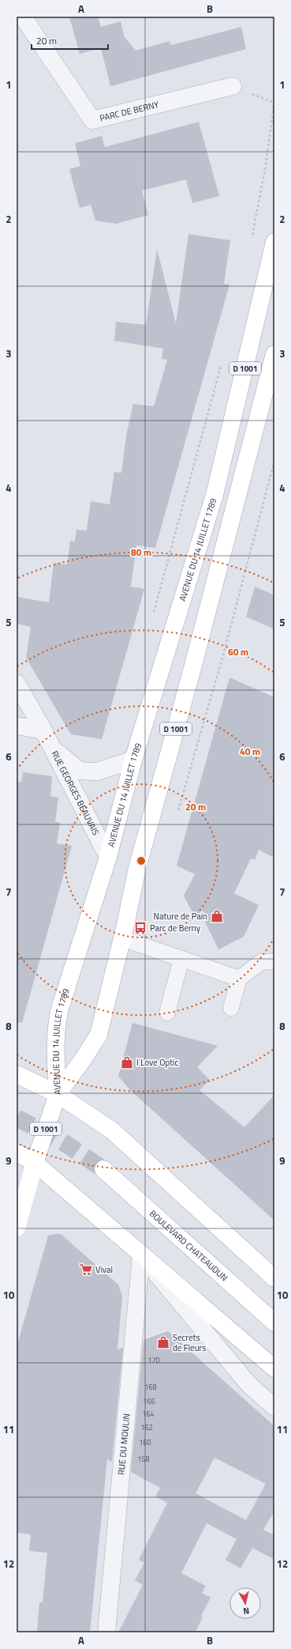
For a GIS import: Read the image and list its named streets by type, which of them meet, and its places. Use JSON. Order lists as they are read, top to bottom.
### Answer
{
  "streets": {
    "main road": ["D 1001", "AVENUE DU 14 JUILLET 1789", "BOULEVARD CHATEAUDUN"],
    "street": ["PARC DE BERNY", "RUE GEORGES BEAUVAIS", "RUE DU MOULIN"]
  },
  "crossings": [
    ["D 1001", "AVENUE DU 14 JUILLET 1789"],
    ["AVENUE DU 14 JUILLET 1789", "RUE GEORGES BEAUVAIS"]
  ],
  "places": {
    "shop": ["Nature de Pain", "I Love Optic", "Secrets de Fleurs"],
    "bus stop": ["Parc de Berny"],
    "supermarket": ["Vival"]
  },
  "house_numbers": [
    "170",
    "168",
    "166",
    "164",
    "162",
    "160",
    "158"
  ],
  "scale_bar": "20 m",
  "north": "bottom",
  "grid": {
    "columns": ["A", "B"],
    "rows": [
      "1",
      "2",
      "3",
      "4",
      "5",
      "6",
      "7",
      "8",
      "9",
      "10",
      "11",
      "12"
    ]
  },
  "rings": [
    "80 m",
    "60 m",
    "40 m",
    "20 m"
  ]
}
